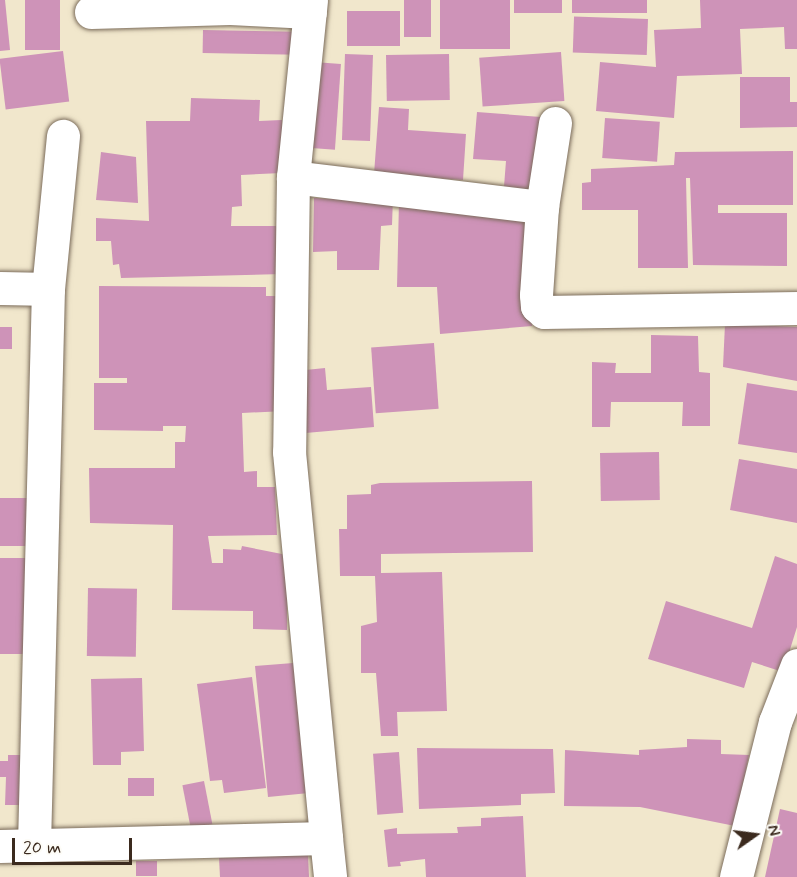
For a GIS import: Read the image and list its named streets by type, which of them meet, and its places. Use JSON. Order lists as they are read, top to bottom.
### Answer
{
  "scale_bar": "20 m",
  "north": "right"
}
